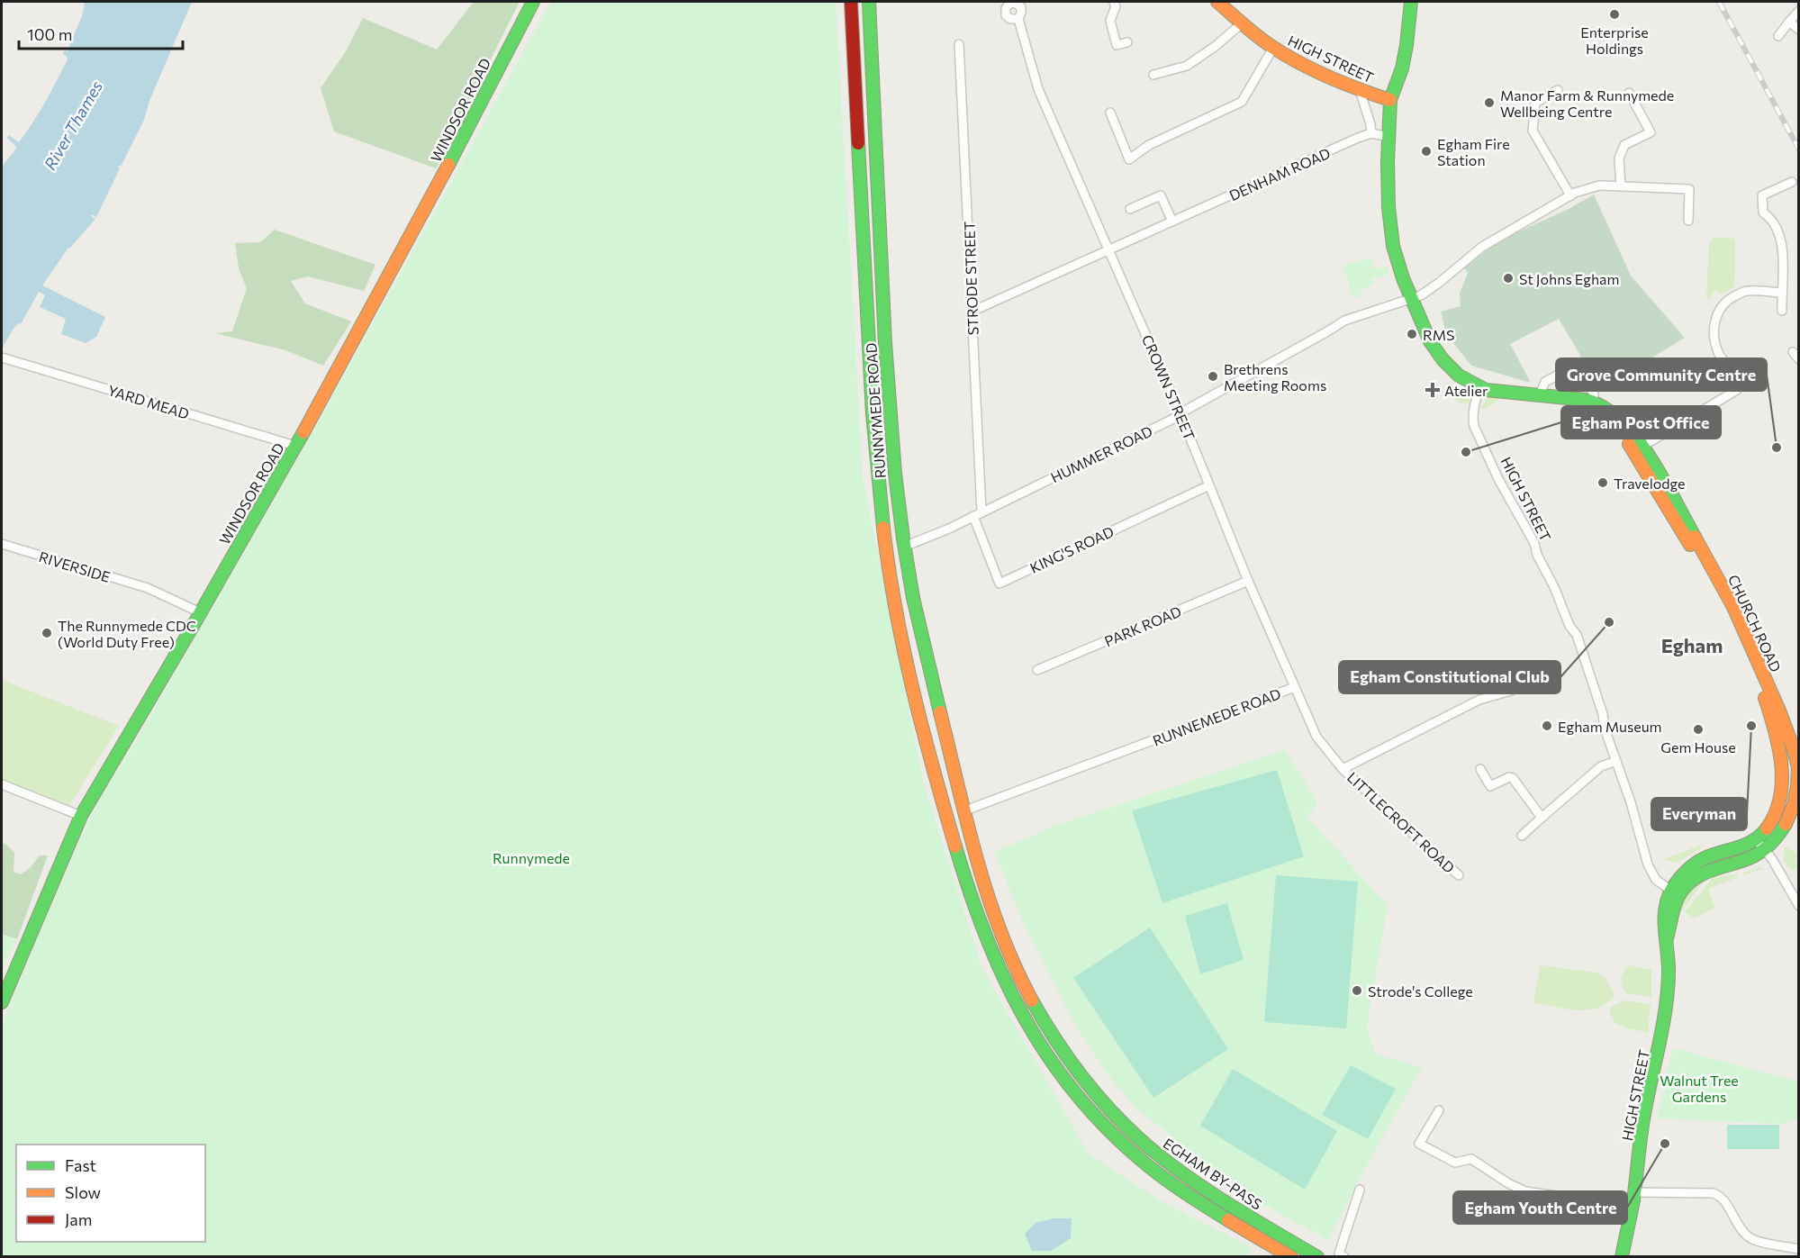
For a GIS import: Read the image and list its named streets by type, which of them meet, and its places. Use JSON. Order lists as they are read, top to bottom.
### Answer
{
  "streets": {
    "main road": [
      "HIGH STREET",
      "WINDSOR ROAD",
      "RUNNYMEDE ROAD",
      "CHURCH ROAD",
      "EGHAM BY-PASS"
    ],
    "street": [
      "DENHAM ROAD",
      "STRODE STREET",
      "CROWN STREET",
      "YARD MEAD",
      "HUMMER ROAD",
      "KING'S ROAD",
      "RIVERSIDE",
      "PARK ROAD",
      "RUNNEMEDE ROAD",
      "LITTLECROFT ROAD"
    ]
  },
  "crossings": [
    ["HIGH STREET", "CHURCH ROAD"],
    ["WINDSOR ROAD", "YARD MEAD"],
    ["WINDSOR ROAD", "RIVERSIDE"],
    ["DENHAM ROAD", "STRODE STREET"],
    ["DENHAM ROAD", "CROWN STREET"],
    ["STRODE STREET", "HUMMER ROAD"],
    ["CROWN STREET", "HUMMER ROAD"],
    ["CROWN STREET", "KING'S ROAD"],
    ["CROWN STREET", "PARK ROAD"],
    ["CROWN STREET", "RUNNEMEDE ROAD"],
    ["RUNNYMEDE ROAD", "HUMMER ROAD"],
    ["RUNNYMEDE ROAD", "RUNNEMEDE ROAD"],
    ["RUNNYMEDE ROAD", "EGHAM BY-PASS"],
    ["HUMMER ROAD", "KING'S ROAD"],
    ["RUNNEMEDE ROAD", "LITTLECROFT ROAD"],
    ["RUNNEMEDE ROAD", "EGHAM BY-PASS"]
  ],
  "districts": ["Egham"],
  "water": ["River Thames"],
  "parks": ["Runnymede", "Walnut Tree Gardens"],
  "places": {
    "other": [
      "Enterprise Holdings",
      "Manor Farm & Runnymede Wellbeing Centre",
      "Egham Fire Station",
      "St Johns Egham",
      "RMS",
      "Brethrens Meeting Rooms",
      "Grove Community Centre",
      "Egham Post Office",
      "Travelodge",
      "Egham Constitutional Club",
      "The Runnymede CDC (World Duty Free)",
      "Egham Museum",
      "Everyman",
      "Gem House",
      "Strode's College",
      "Egham Youth Centre"
    ],
    "health": ["Atelier"]
  },
  "legend": ["Fast", "Slow", "Jam"],
  "scale_bar": "100 m"
}
